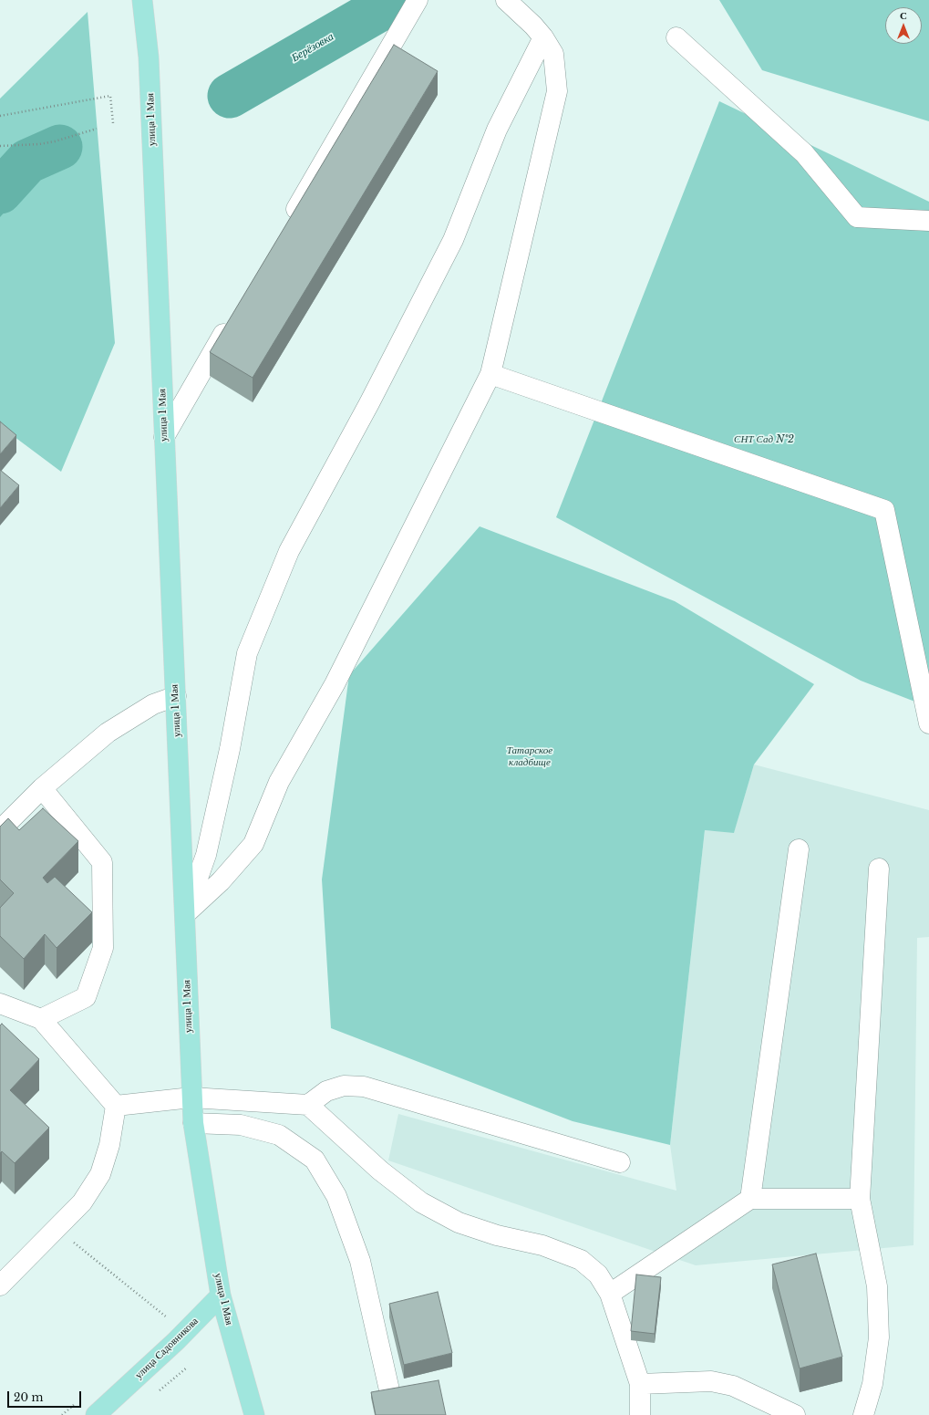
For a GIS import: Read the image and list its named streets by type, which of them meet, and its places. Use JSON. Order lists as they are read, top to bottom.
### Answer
{
  "streets": {
    "main road": ["улица 1 Мая", "улица Садовникова"]
  },
  "crossings": [
    ["улица 1 Мая", "улица Садовникова"]
  ],
  "water": ["Берёзовка"],
  "parks": ["СНТ Сад №2", "Татарское кладбище"],
  "scale_bar": "20 m",
  "north": "top"
}
